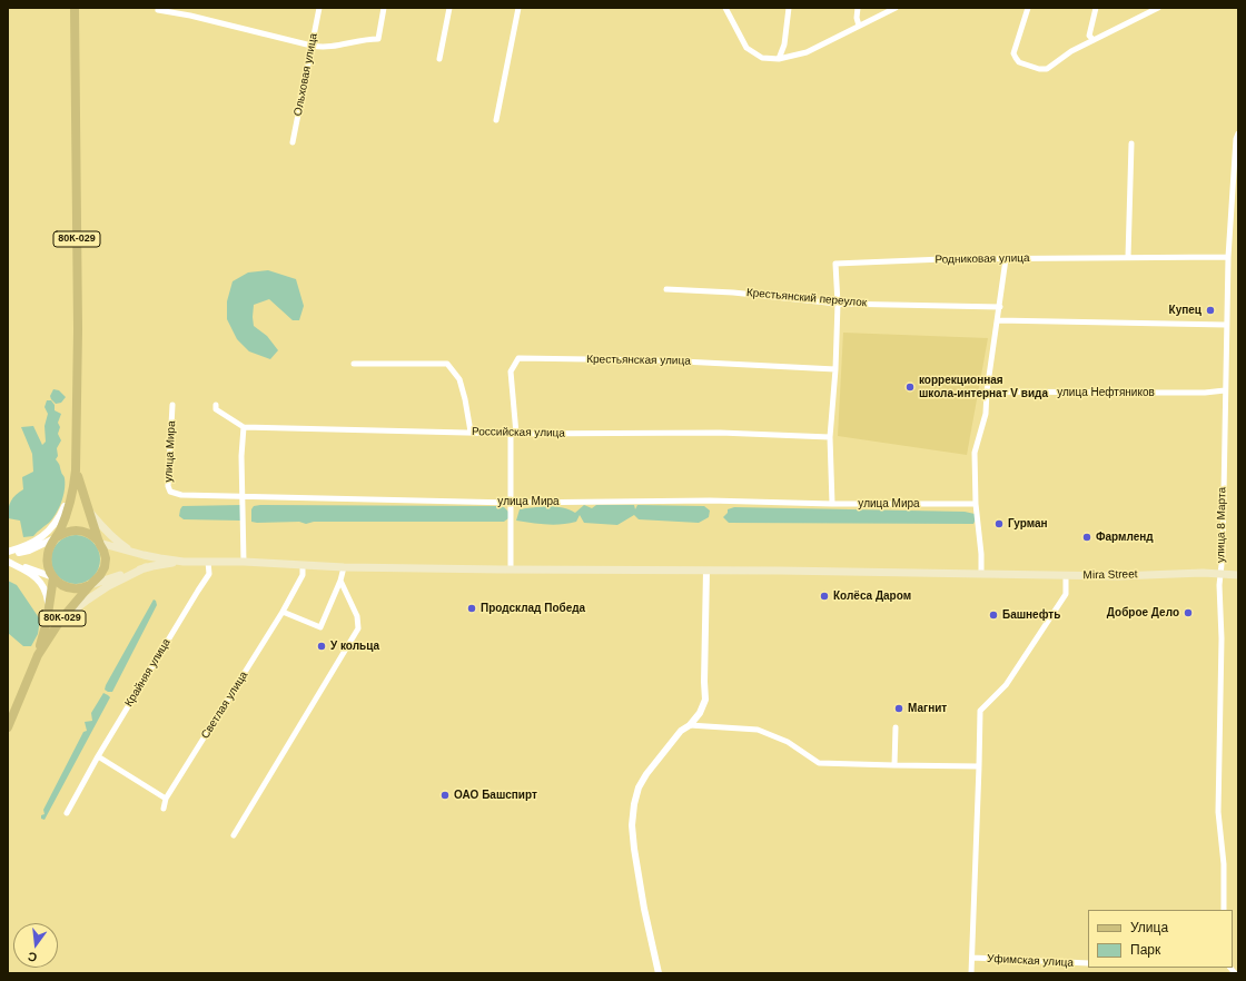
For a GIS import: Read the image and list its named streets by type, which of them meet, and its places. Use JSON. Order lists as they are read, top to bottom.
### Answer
{
  "streets": {
    "main road": ["80К-029", "Mira Street"],
    "street": [
      "Ольховая улица",
      "Родниковая улица",
      "Крестьянский переулок",
      "Крестьянская улица",
      "улица Нефтяников",
      "Российская улица",
      "улица Мира",
      "улица 8 Марта",
      "Крайняя улица",
      "Светлая улица",
      "Уфимская улица"
    ]
  },
  "crossings": [
    ["Родниковая улица", "Крестьянский переулок"],
    ["Родниковая улица", "улица 8 Марта"],
    ["Крестьянская улица", "Российская улица"],
    ["улица Нефтяников", "улица 8 Марта"],
    ["улица 8 Марта", "Mira Street"]
  ],
  "places": [
    "Купец",
    "коррекционная школа-интернат V вида",
    "Гурман",
    "Фармленд",
    "Колёса Даром",
    "Продсклад Победа",
    "Доброе Дело",
    "Башнефть",
    "У кольца",
    "Магнит",
    "ОАО Башспирт"
  ],
  "legend": ["Улица", "Парк"],
  "north": "bottom"
}
